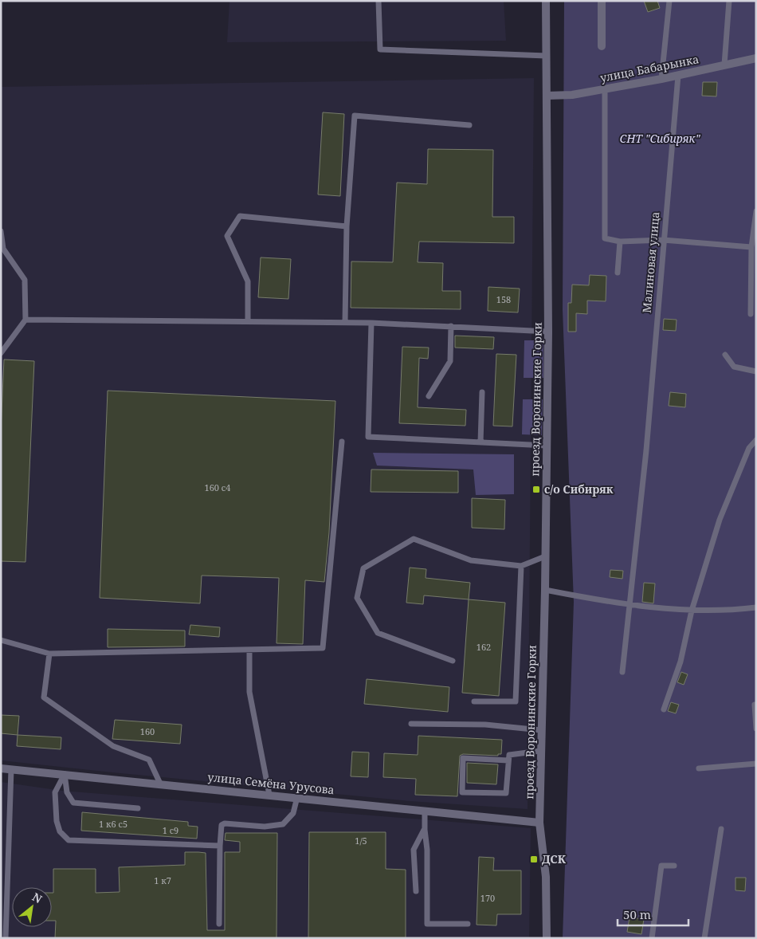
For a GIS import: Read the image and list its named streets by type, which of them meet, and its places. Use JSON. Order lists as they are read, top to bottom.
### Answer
{
  "streets": {
    "street": ["улица Бабарынка", "проезд Воронинские Горки", "улица Семёна Урусова"],
    "lane": ["Малиновая улица"]
  },
  "crossings": [
    ["улица Бабарынка", "Малиновая улица"],
    ["улица Бабарынка", "проезд Воронинские Горки"],
    ["проезд Воронинские Горки", "улица Семёна Урусова"]
  ],
  "parks": ["СНТ \"Сибиряк\""],
  "places": {
    "transit": ["с/о Сибиряк", "ДСК"]
  },
  "house_numbers": [
    "158",
    "160 с4",
    "162",
    "160",
    "1 к6 с5",
    "1 c9",
    "1/5",
    "1 к7",
    "170"
  ],
  "scale_bar": "50 m",
  "north": "top right"
}
